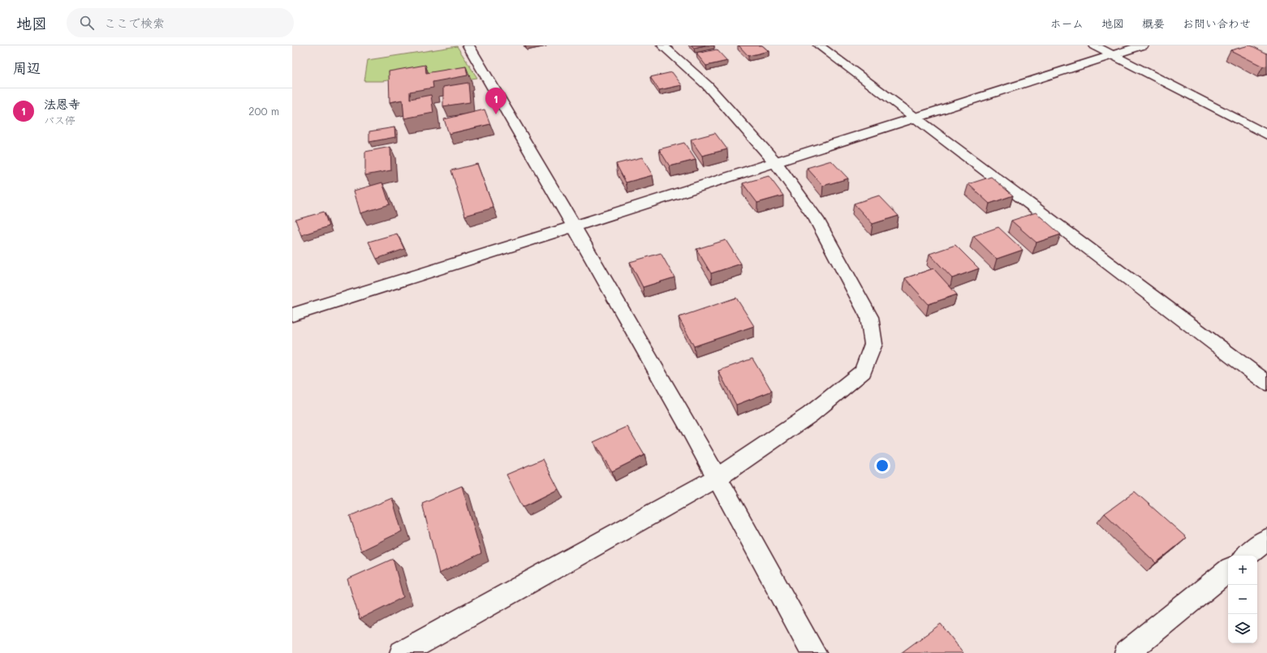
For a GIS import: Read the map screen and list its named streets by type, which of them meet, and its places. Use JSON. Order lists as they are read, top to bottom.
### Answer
{
  "page": {
    "header": "地図",
    "search": "ここで検索",
    "nav": [
      "ホーム",
      "地図",
      "概要",
      "お問い合わせ"
    ],
    "heading": "周辺",
    "list": [
      {
        "mark": "1",
        "name": "法恩寺",
        "note": "バス停",
        "value": "200 m"
      }
    ],
    "pins": "1",
    "map_buttons": ["+", "−"]
  }
}
